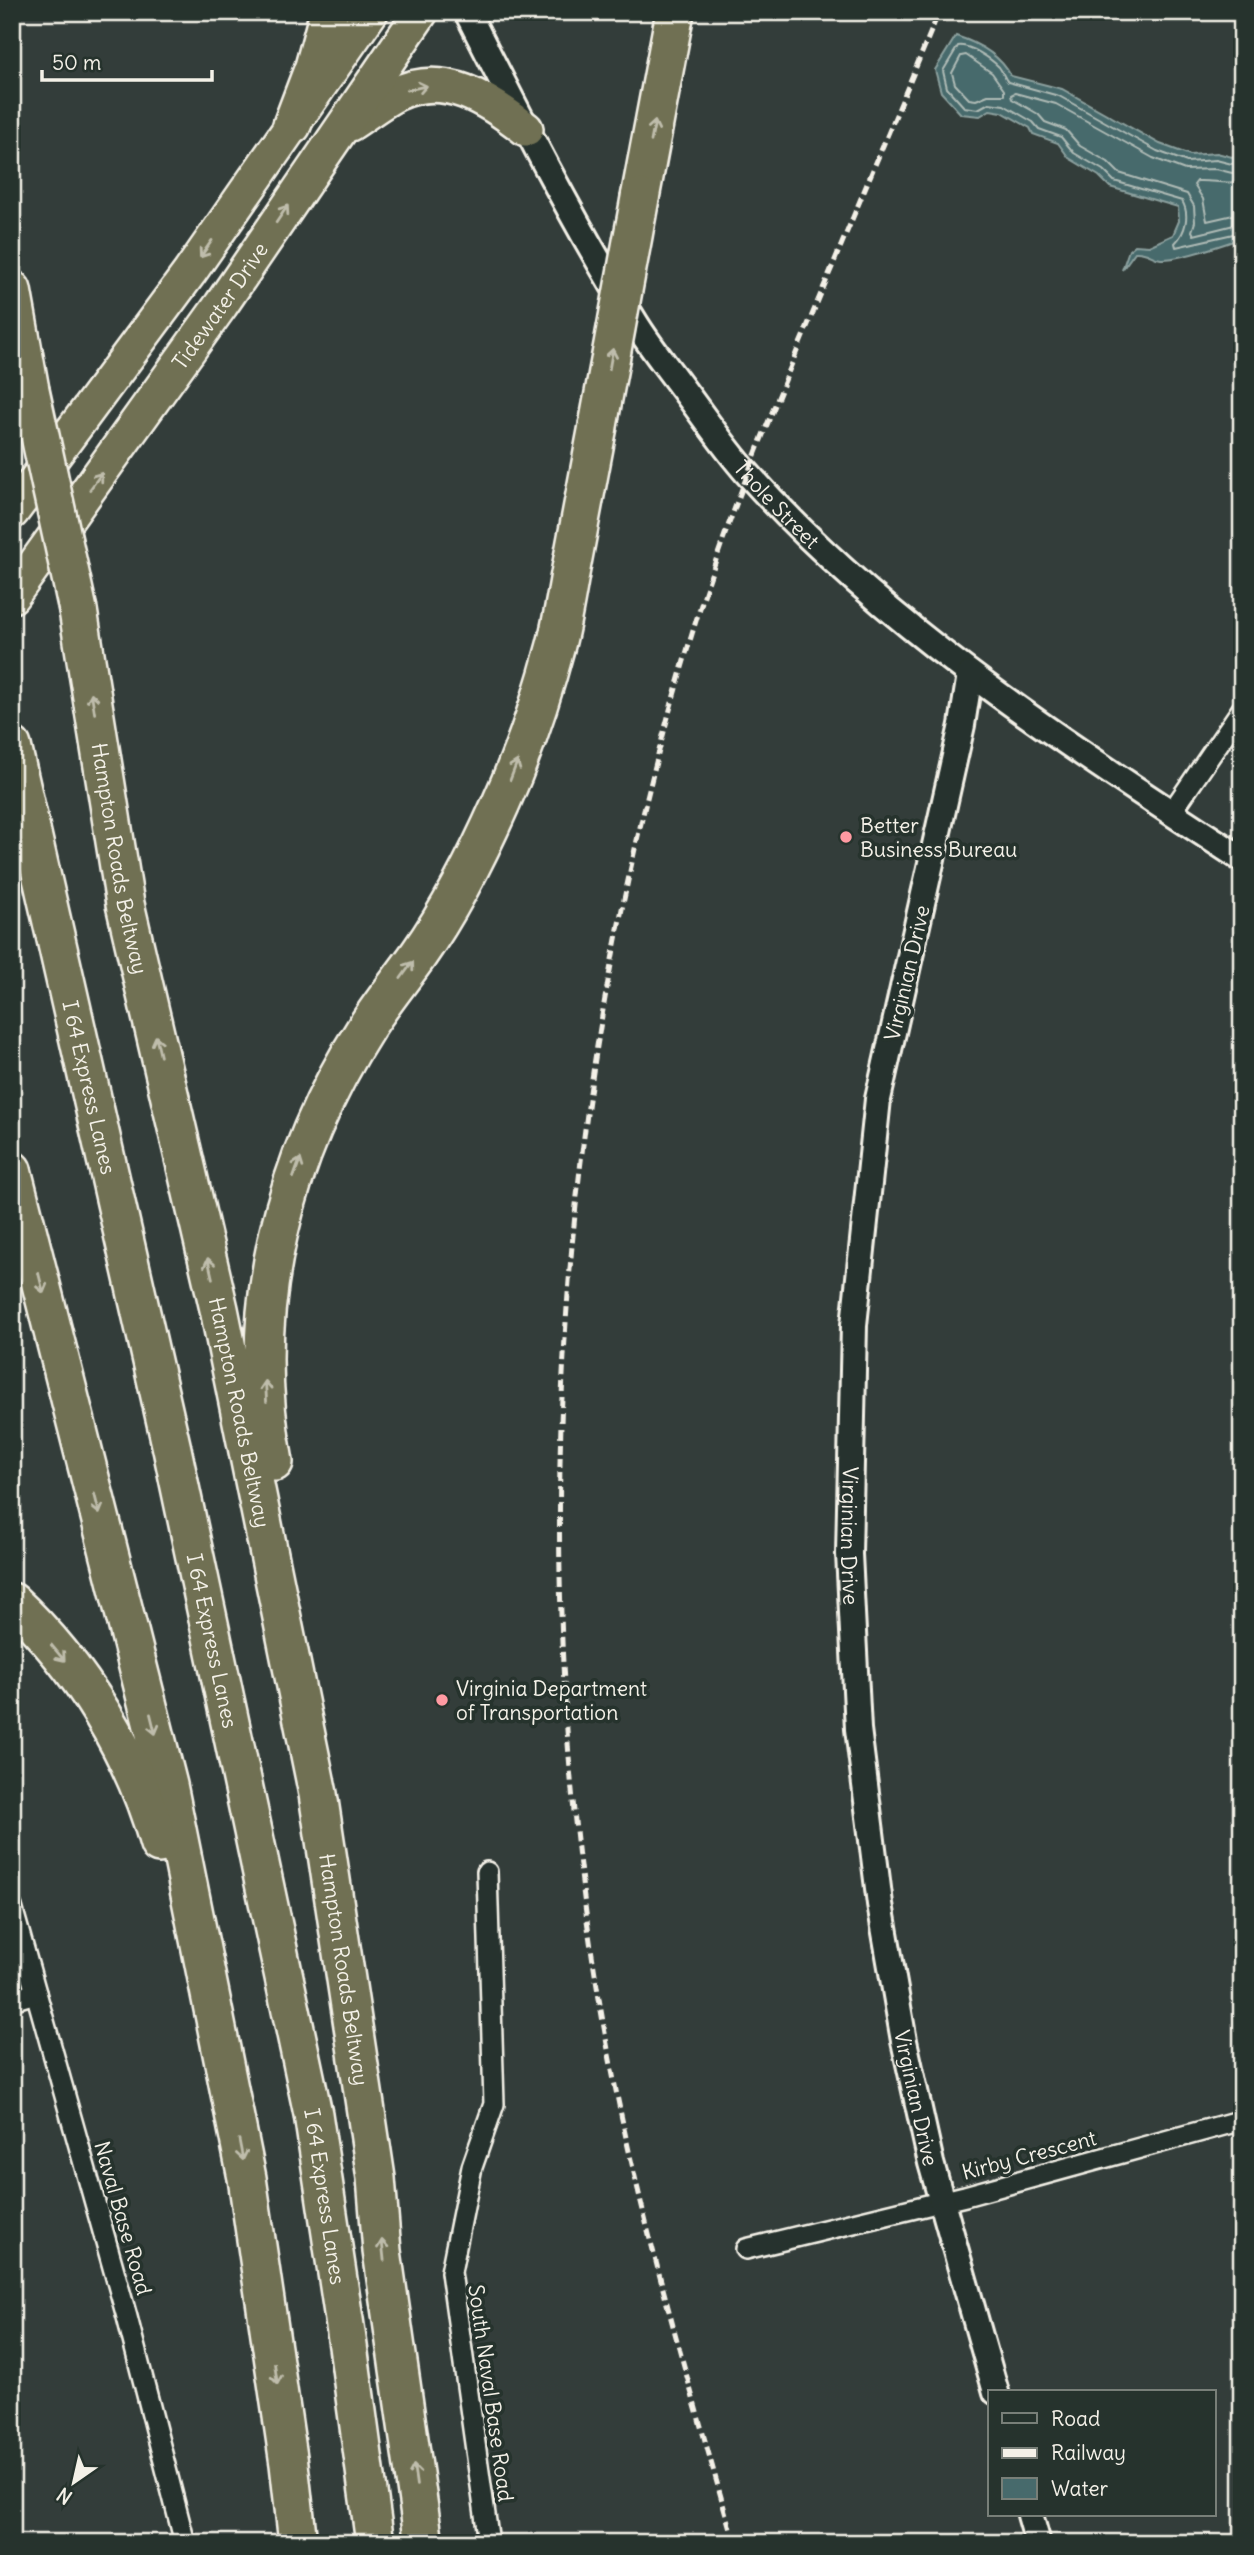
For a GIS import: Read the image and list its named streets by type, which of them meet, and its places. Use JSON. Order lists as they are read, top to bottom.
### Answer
{
  "streets": {
    "highway": ["Tidewater Drive", "Hampton Roads Beltway", "I 64 Express Lanes"],
    "street": [
      "Thole Street",
      "Virginian Drive",
      "Kirby Crescent",
      "Naval Base Road",
      "South Naval Base Road"
    ]
  },
  "crossings": [
    ["Thole Street", "Virginian Drive"],
    ["Virginian Drive", "Kirby Crescent"]
  ],
  "places": ["Better Business Bureau", "Virginia Department of Transportation"],
  "legend": ["Road", "Railway", "Water"],
  "scale_bar": "50 m",
  "north": "bottom left"
}
